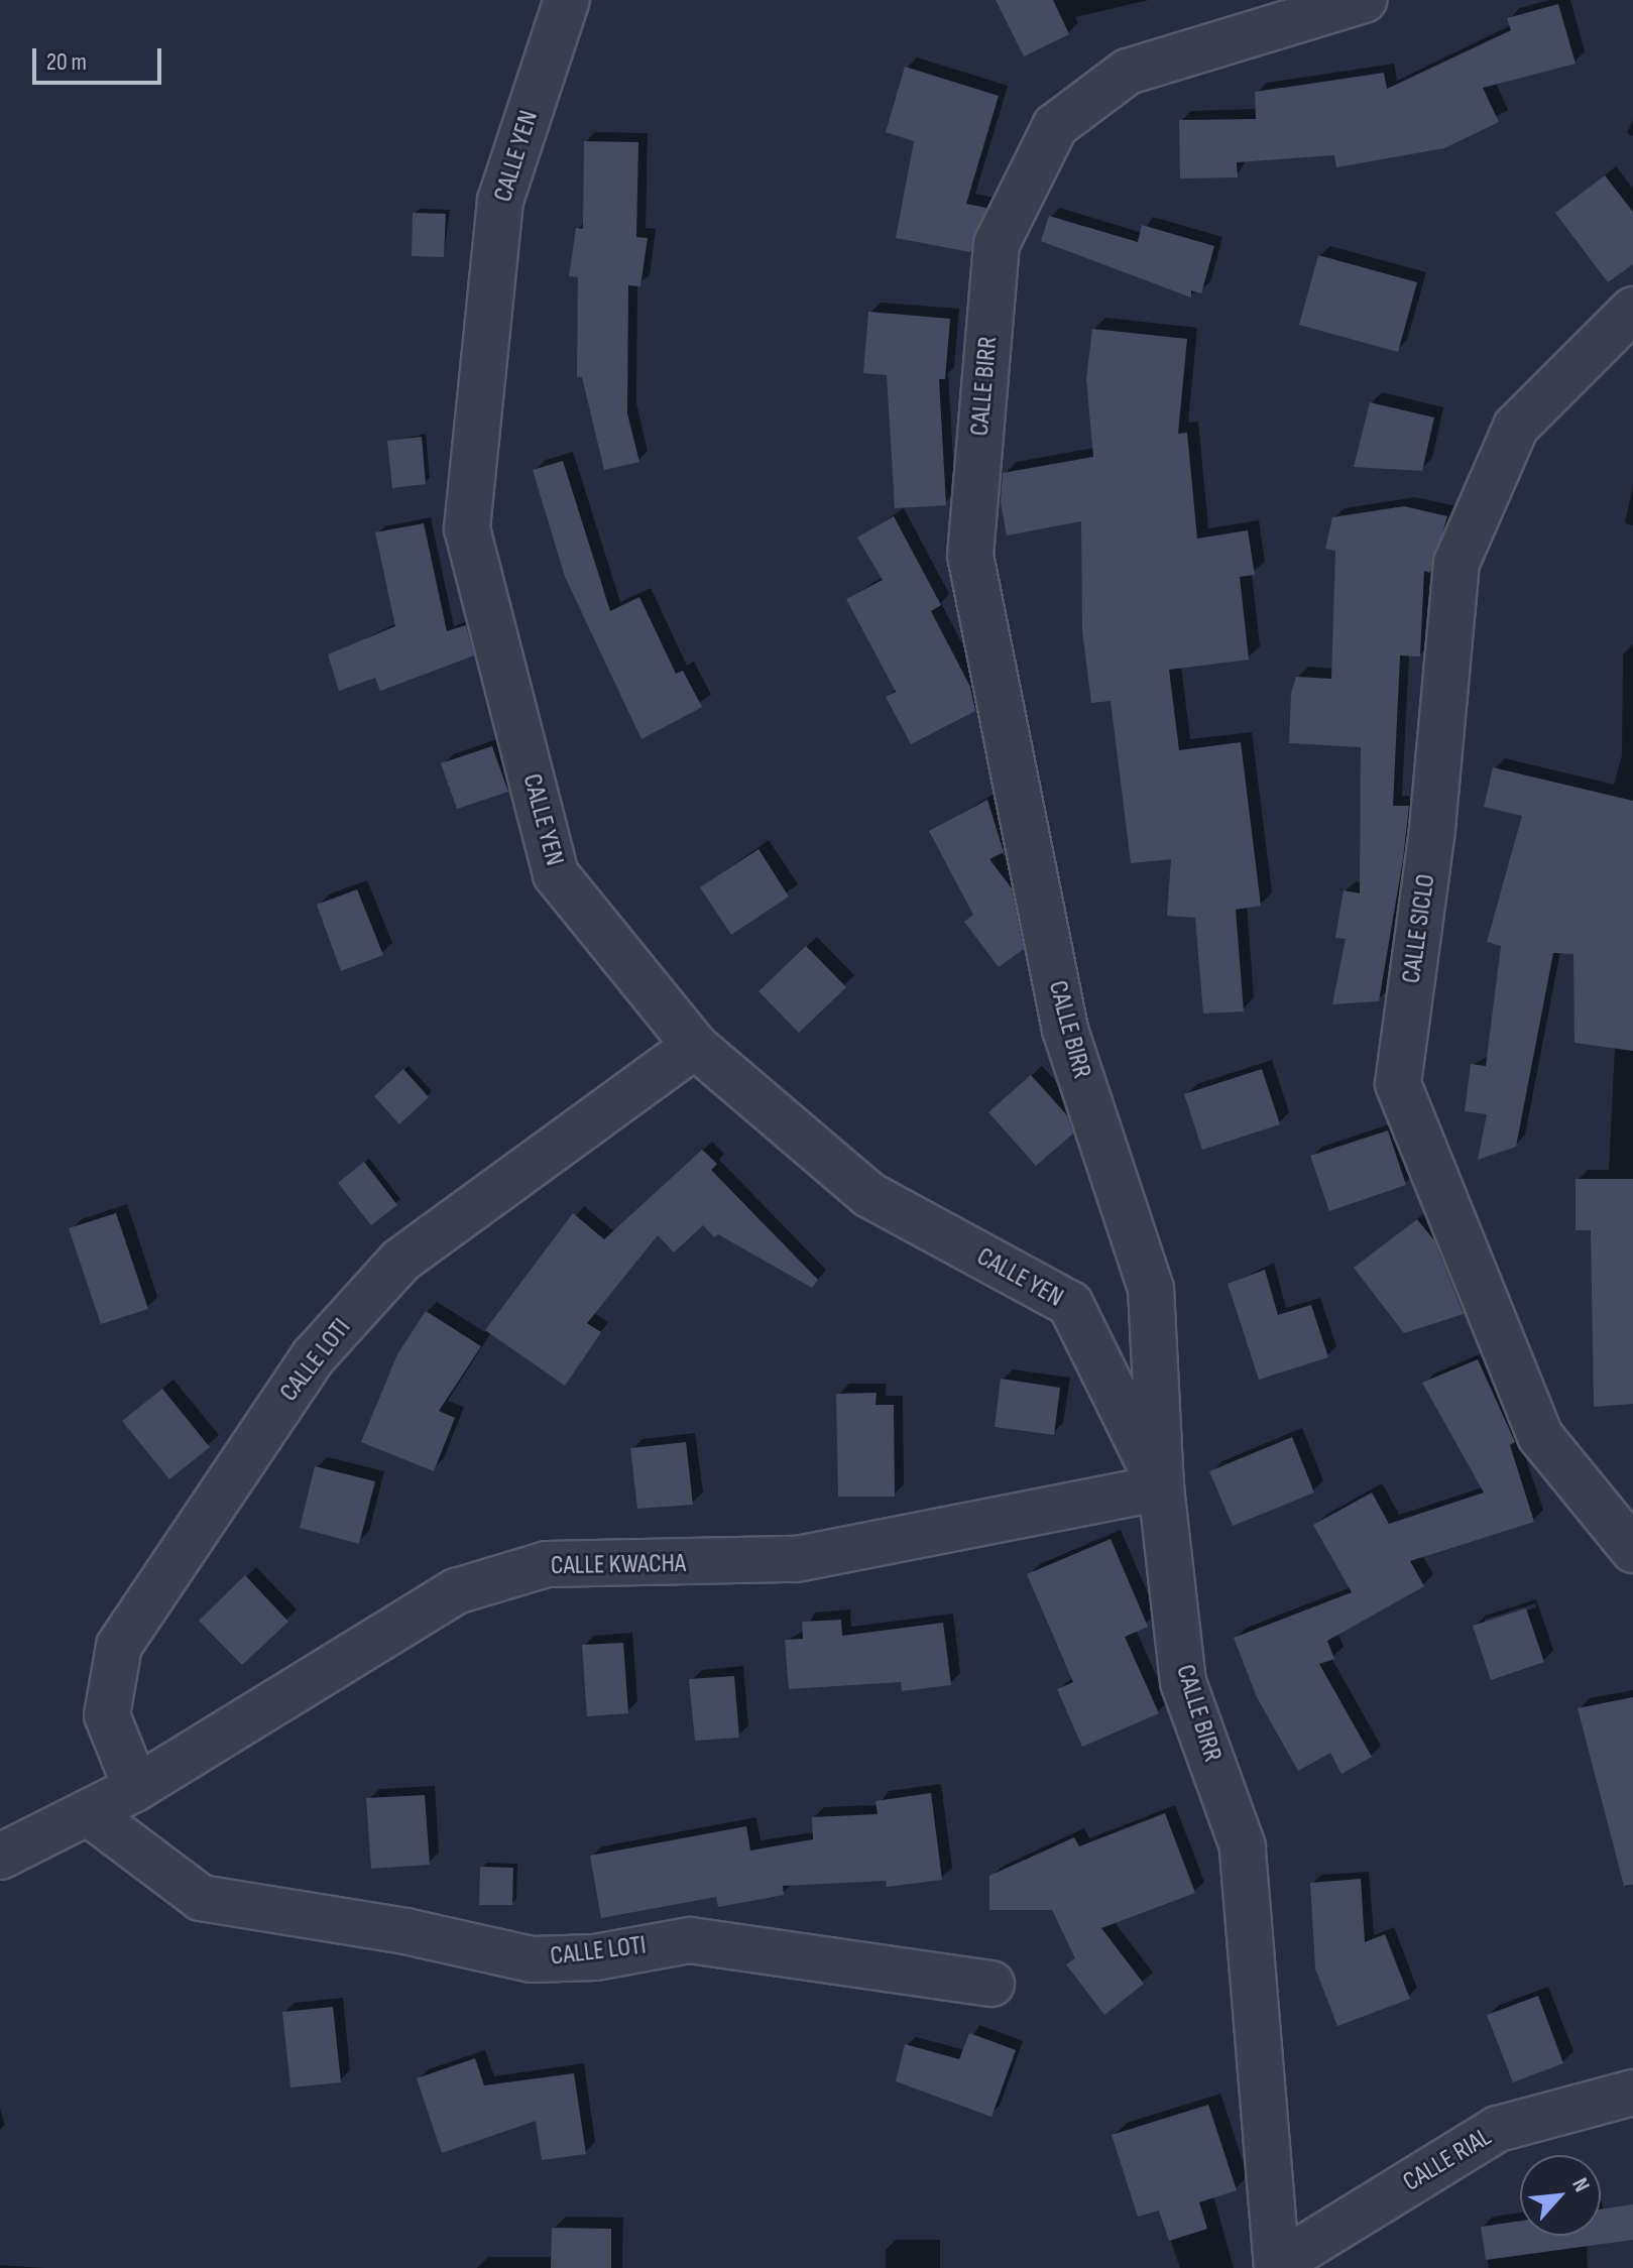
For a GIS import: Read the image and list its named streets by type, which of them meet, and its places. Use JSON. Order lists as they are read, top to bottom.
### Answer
{
  "streets": {
    "street": [
      "CALLE YEN",
      "CALLE BIRR",
      "CALLE SICLO",
      "CALLE LOTI",
      "CALLE KWACHA",
      "CALLE RIAL"
    ]
  },
  "crossings": [
    ["CALLE YEN", "CALLE BIRR"],
    ["CALLE YEN", "CALLE LOTI"],
    ["CALLE YEN", "CALLE KWACHA"],
    ["CALLE BIRR", "CALLE KWACHA"],
    ["CALLE BIRR", "CALLE RIAL"],
    ["CALLE LOTI", "CALLE KWACHA"]
  ],
  "scale_bar": "20 m",
  "north": "top right"
}
